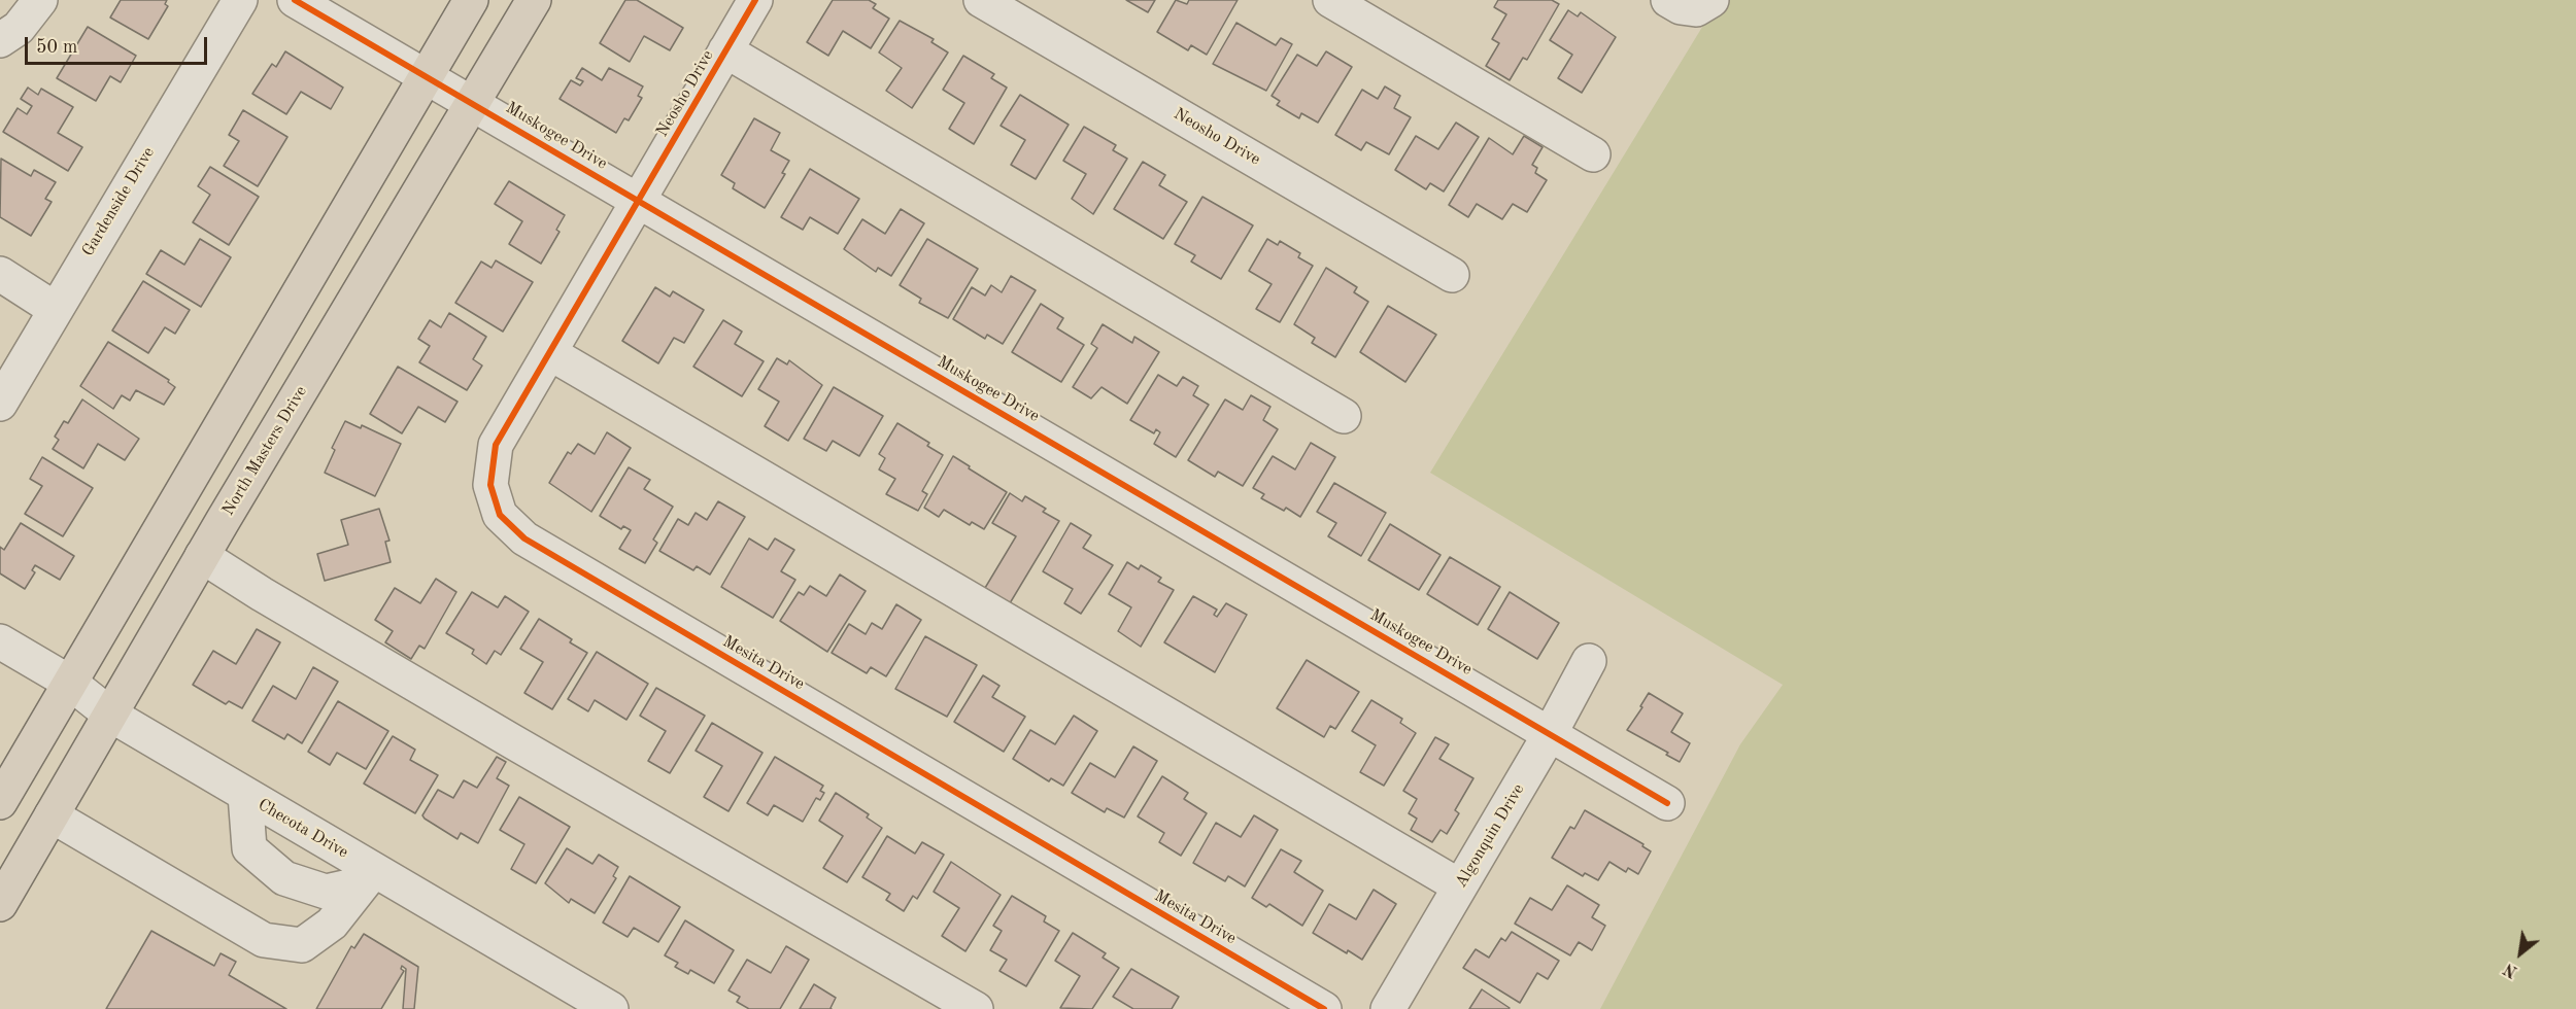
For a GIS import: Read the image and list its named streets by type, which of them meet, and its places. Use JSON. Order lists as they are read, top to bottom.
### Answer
{
  "streets": {
    "main road": ["North Masters Drive"],
    "street": [
      "Neosho Drive",
      "Muskogee Drive",
      "Gardenside Drive",
      "Mesita Drive",
      "Checota Drive",
      "Algonquin Drive"
    ]
  },
  "crossings": [
    ["Neosho Drive", "Muskogee Drive"],
    ["Neosho Drive", "Mesita Drive"],
    ["Muskogee Drive", "North Masters Drive"],
    ["Muskogee Drive", "Mesita Drive"],
    ["Muskogee Drive", "Algonquin Drive"],
    ["North Masters Drive", "Checota Drive"]
  ],
  "scale_bar": "50 m",
  "north": "bottom left"
}
